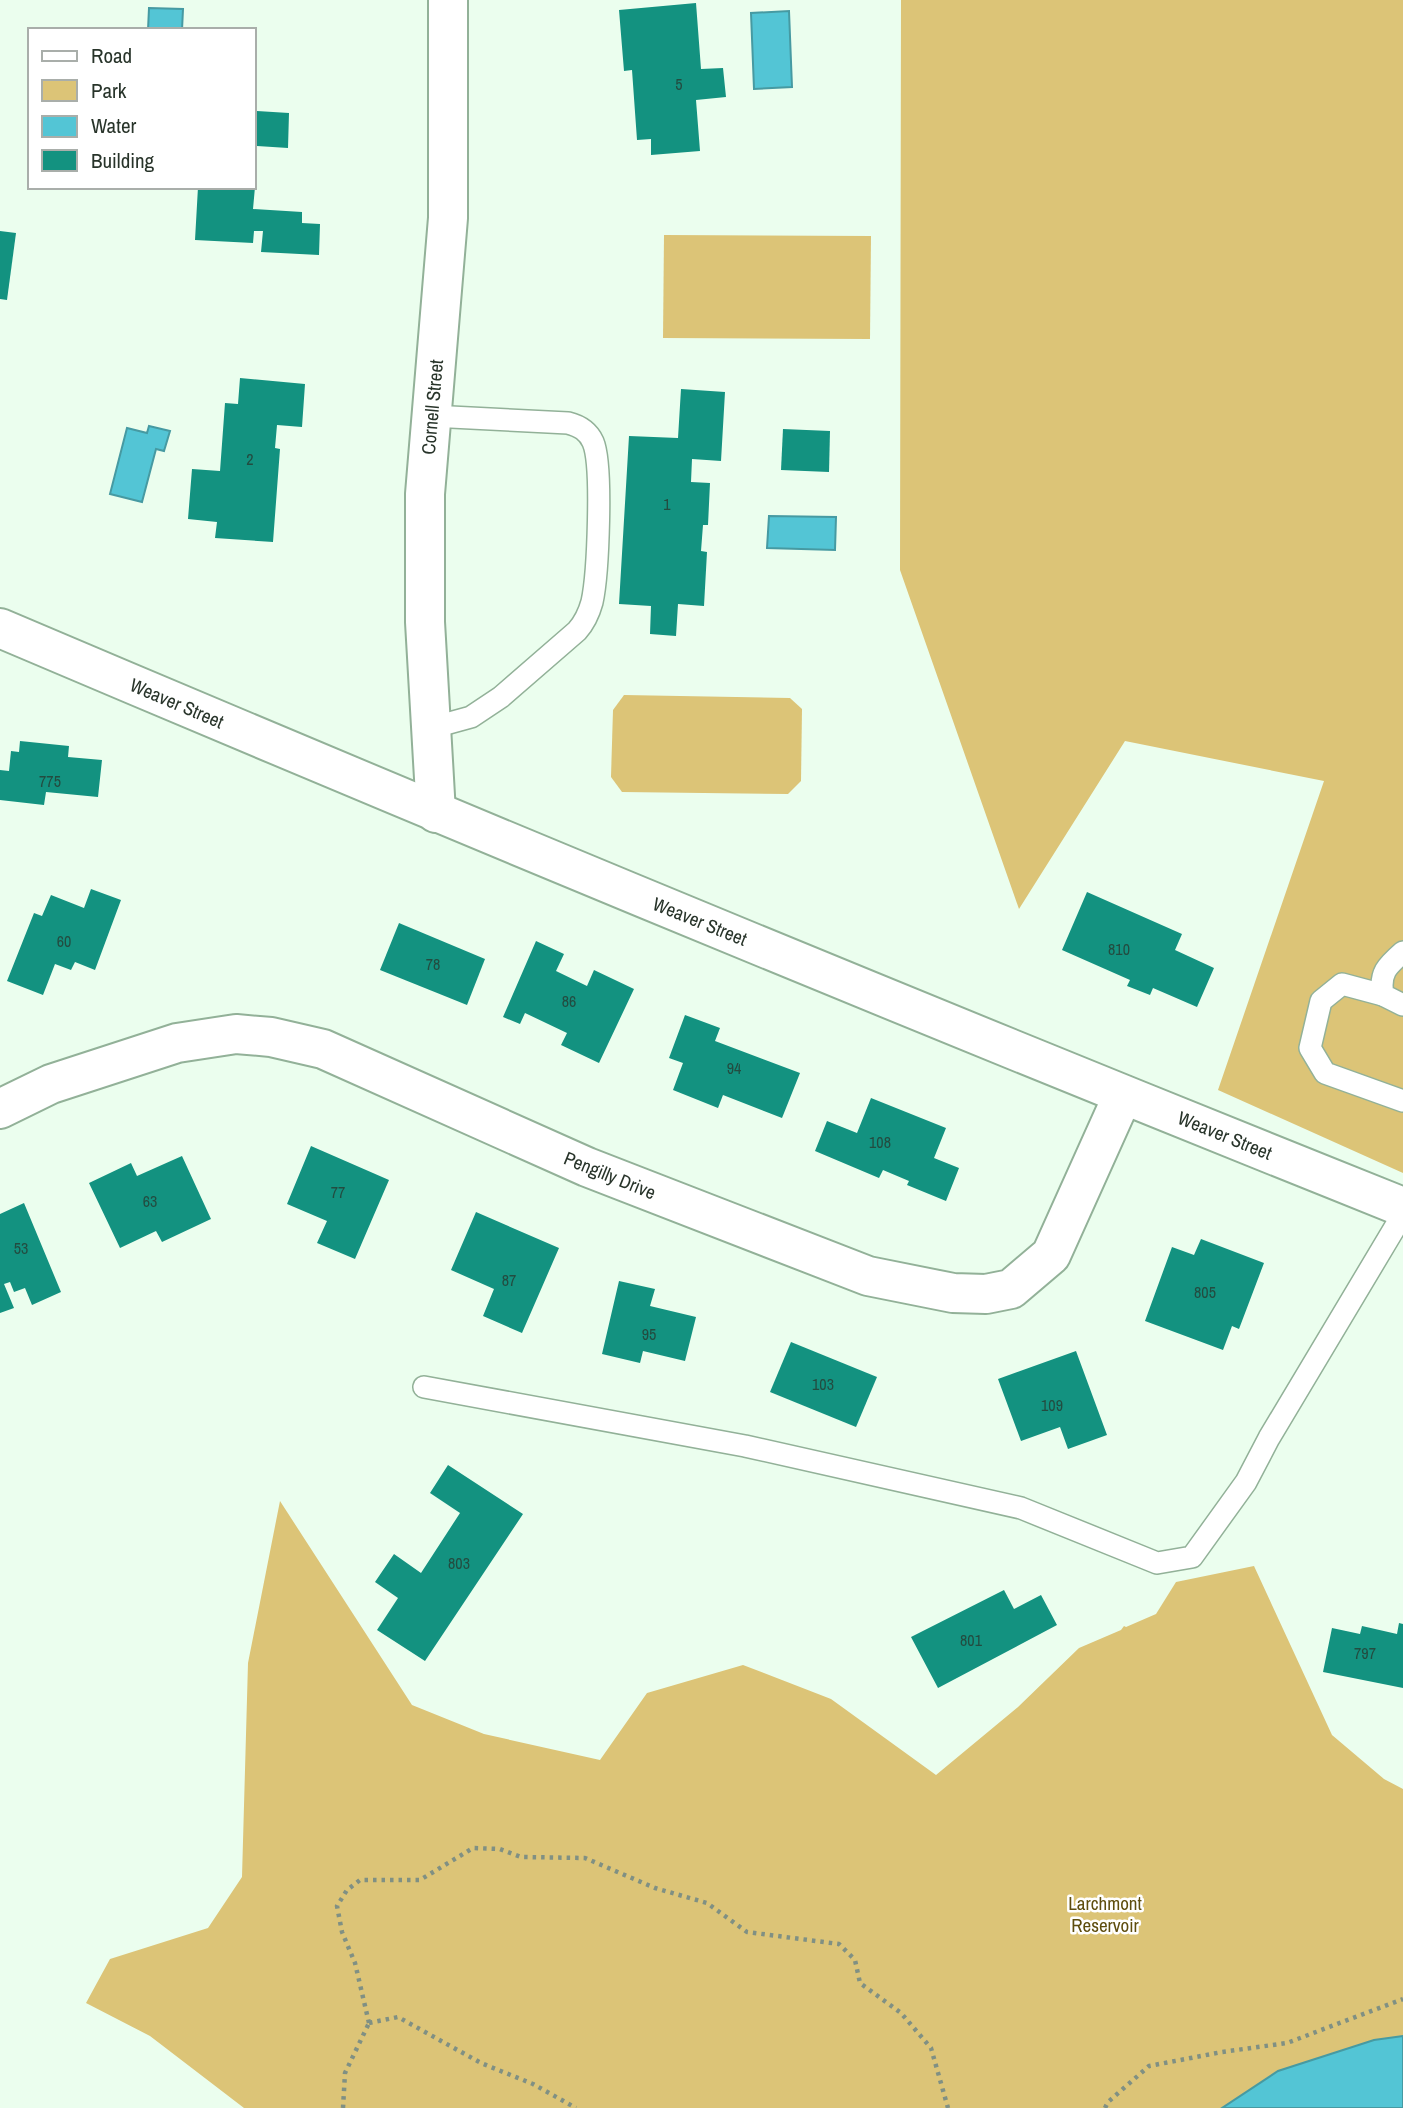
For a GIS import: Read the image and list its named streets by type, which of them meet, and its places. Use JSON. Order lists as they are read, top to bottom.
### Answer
{
  "streets": {
    "street": ["Cornell Street", "Weaver Street", "Pengilly Drive"]
  },
  "crossings": [
    ["Cornell Street", "Weaver Street"],
    ["Weaver Street", "Pengilly Drive"]
  ],
  "parks": ["Larchmont Reservoir"],
  "house_numbers": [
    "5",
    "2",
    "1",
    "775",
    "60",
    "810",
    "78",
    "86",
    "94",
    "108",
    "77",
    "63",
    "53",
    "87",
    "805",
    "95",
    "103",
    "109",
    "803",
    "801",
    "797"
  ],
  "legend": [
    "Road",
    "Park",
    "Water",
    "Building"
  ]
}
